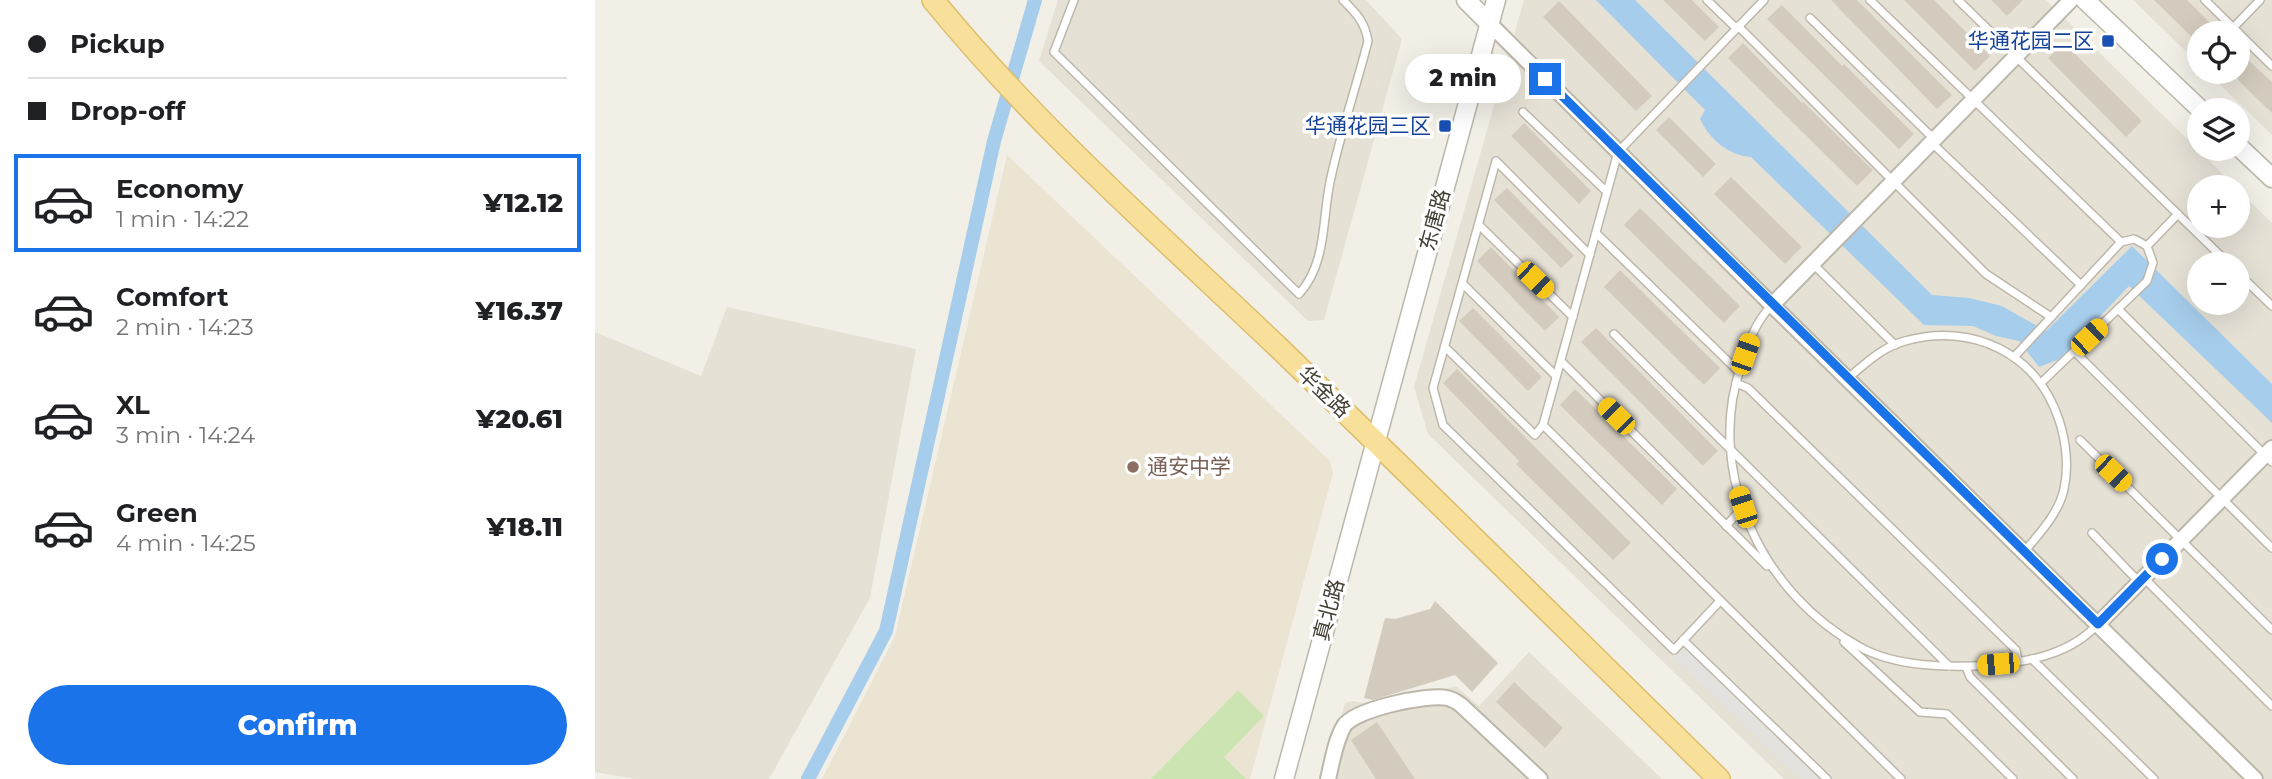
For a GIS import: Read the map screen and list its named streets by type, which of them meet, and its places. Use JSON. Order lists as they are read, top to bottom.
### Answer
{
  "streets": {
    "main road": ["华金路"],
    "street": ["东唐路", "真北路"]
  },
  "crossings": [
    ["东唐路", "华金路"],
    ["东唐路", "真北路"],
    ["华金路", "真北路"]
  ],
  "places": {
    "transit": ["华通花园二区", "华通花园三区"],
    "other": ["通安中学"]
  },
  "page": {
    "banner": ["Pickup", "Drop-off"],
    "map_buttons": ["+", "−"],
    "bubble": "2 min",
    "list": [
      {
        "name": "Economy",
        "note": "1 min · 14:22",
        "value": "¥12.12"
      },
      {
        "name": "Comfort",
        "note": "2 min · 14:23",
        "value": "¥16.37"
      },
      {
        "name": "XL",
        "note": "3 min · 14:24",
        "value": "¥20.61"
      },
      {
        "name": "Green",
        "note": "4 min · 14:25",
        "value": "¥18.11"
      }
    ],
    "buttons": "Confirm"
  }
}
